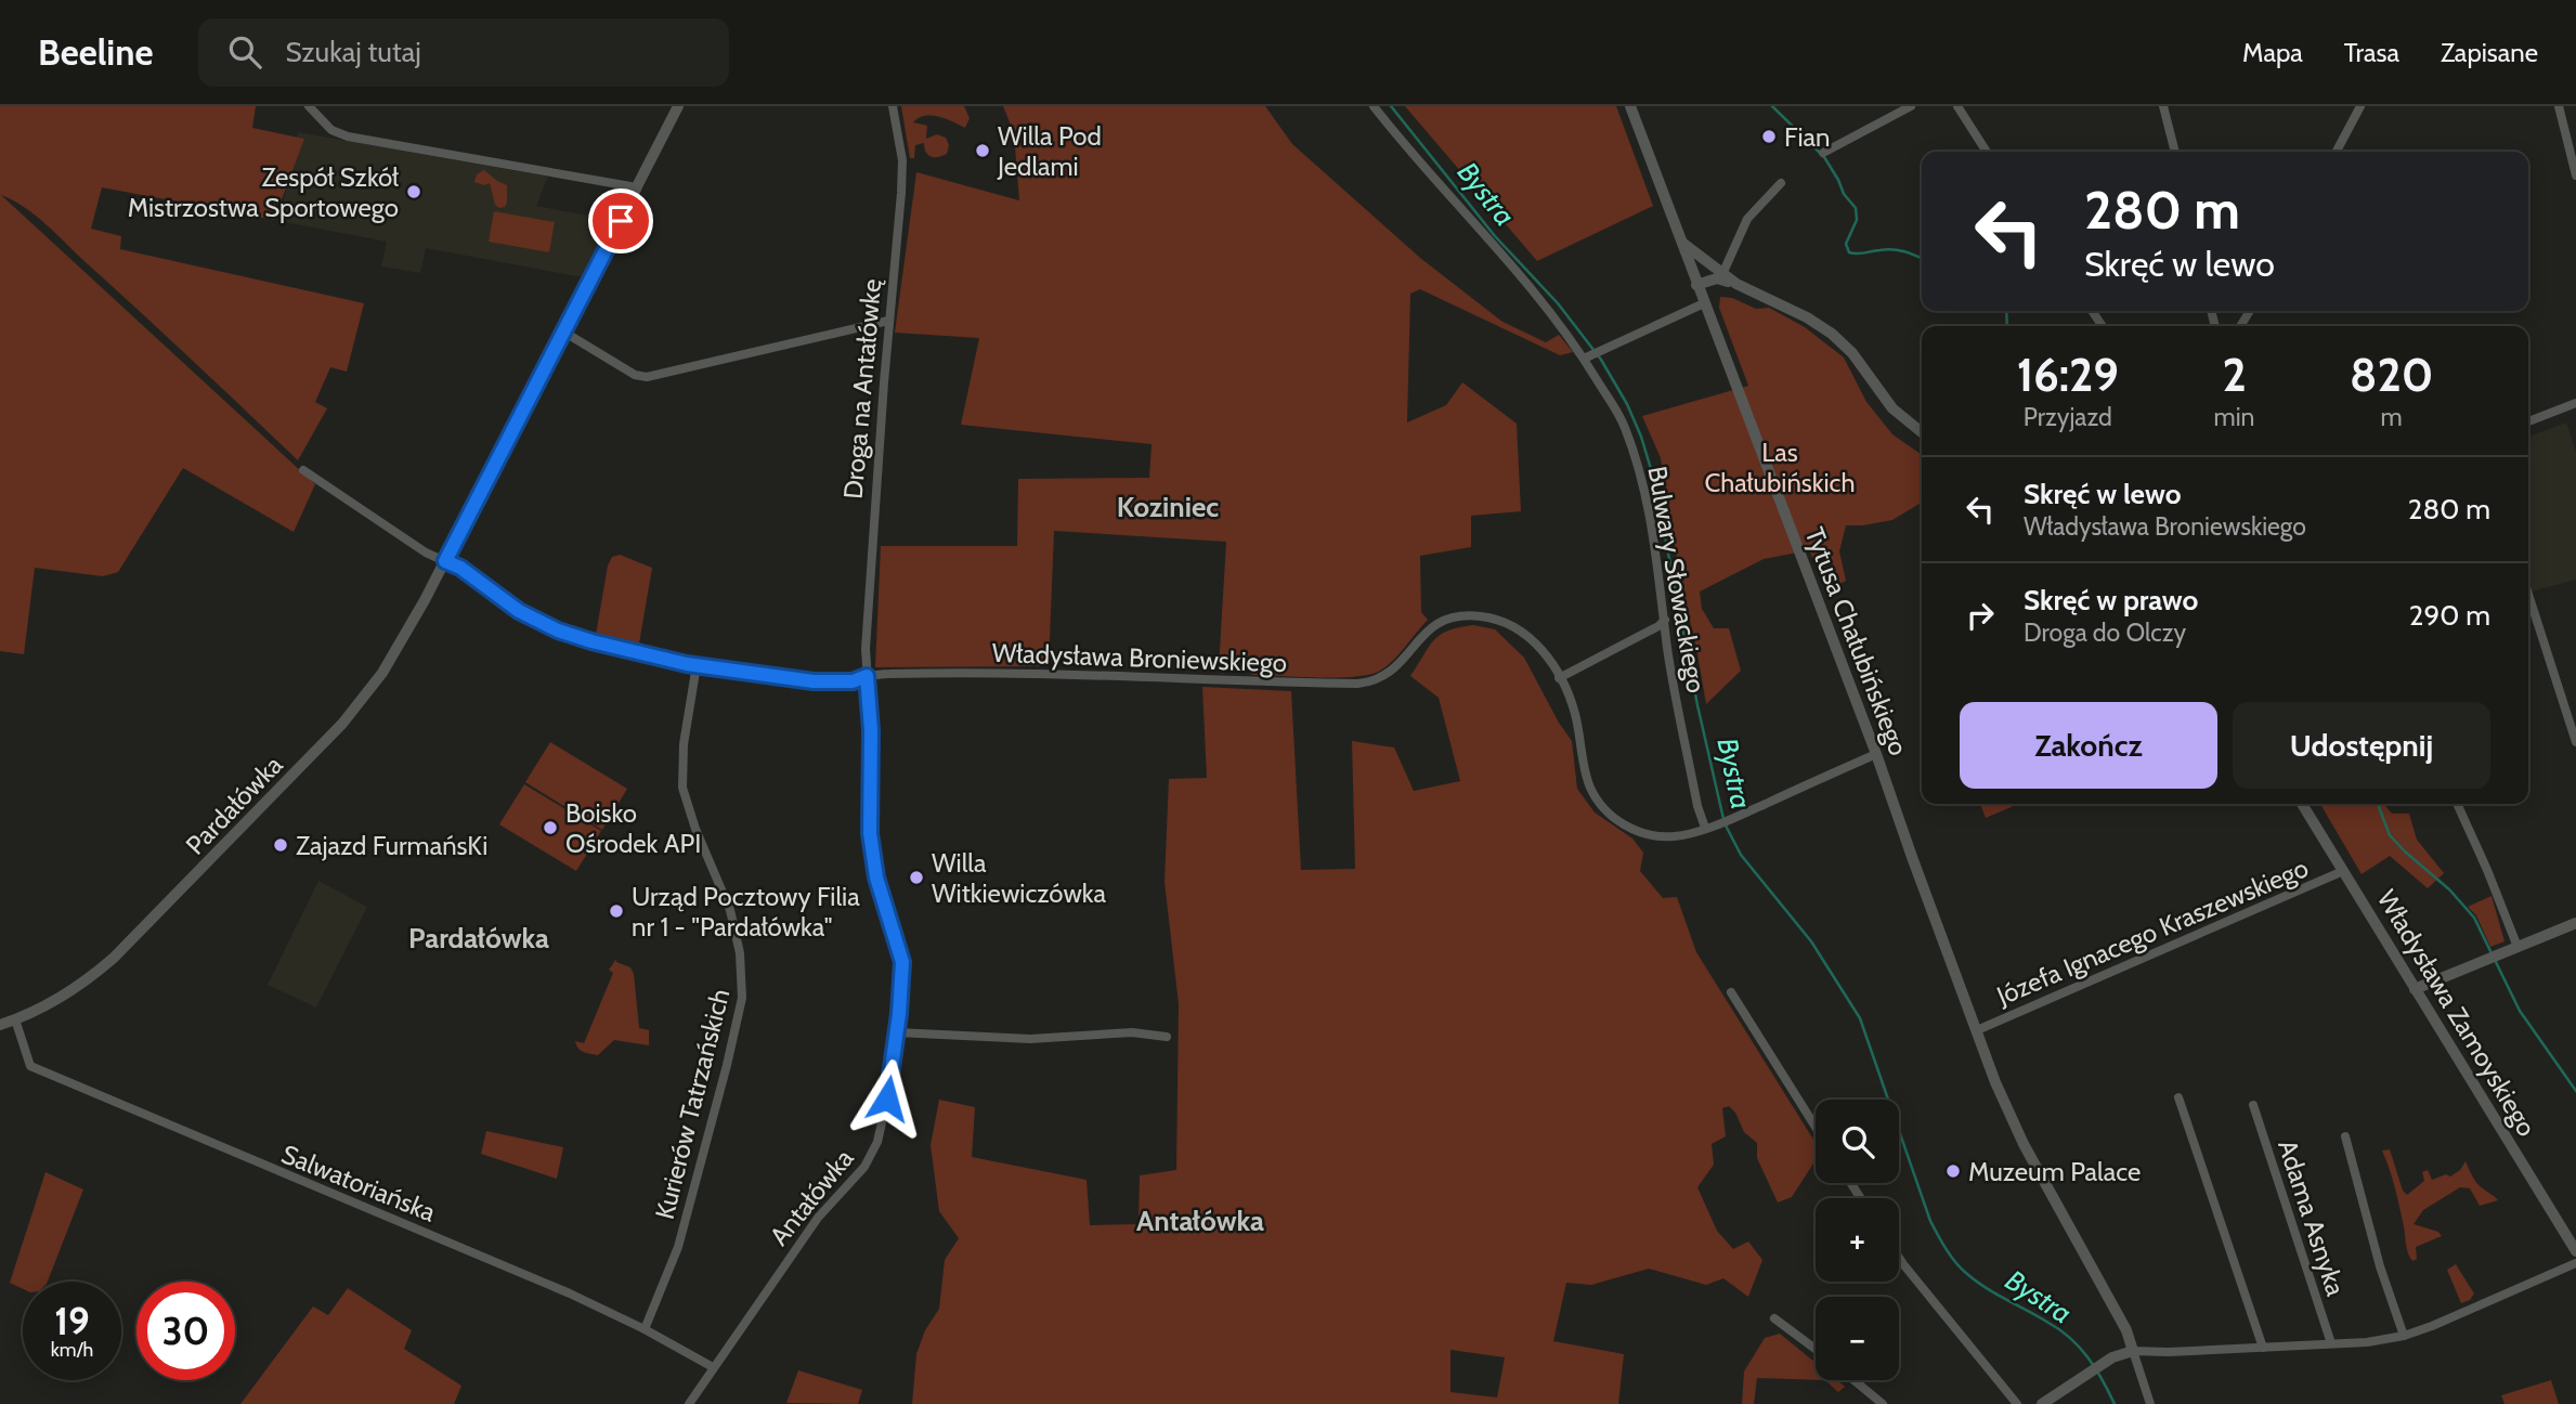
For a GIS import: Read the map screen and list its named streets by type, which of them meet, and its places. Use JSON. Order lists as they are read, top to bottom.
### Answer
{
  "streets": {
    "street": [
      "Droga na Antałówkę",
      "Bulwary Słowackiego",
      "Tytusa Chałubińskiego",
      "Władysława Broniewskiego",
      "Pardałówka",
      "Józefa Ignacego Kraszewskiego",
      "Władysława Zamoyskiego",
      "Kurierów Tatrzańskich",
      "Salwatoriańska",
      "Antałówka",
      "Adama Asnyka"
    ]
  },
  "crossings": [
    ["Droga na Antałówkę", "Władysława Broniewskiego"],
    ["Droga na Antałówkę", "Antałówka"],
    ["Bulwary Słowackiego", "Władysława Broniewskiego"],
    ["Tytusa Chałubińskiego", "Władysława Broniewskiego"],
    ["Tytusa Chałubińskiego", "Józefa Ignacego Kraszewskiego"],
    ["Władysława Broniewskiego", "Pardałówka"],
    ["Władysława Broniewskiego", "Kurierów Tatrzańskich"],
    ["Władysława Broniewskiego", "Antałówka"],
    ["Pardałówka", "Salwatoriańska"],
    ["Józefa Ignacego Kraszewskiego", "Władysława Zamoyskiego"],
    ["Kurierów Tatrzańskich", "Salwatoriańska"],
    ["Salwatoriańska", "Antałówka"]
  ],
  "districts": ["Koziniec", "Pardałówka", "Antałówka"],
  "water": ["Bystra"],
  "parks": ["Las Chałubińskich"],
  "places": [
    "Fian",
    "Willa Pod Jedlami",
    "Zespół Szkół Mistrzostwa Sportowego",
    "Boisko Ośrodek API",
    "Zajazd FurmańsKi",
    "Willa Witkiewiczówka",
    "Urząd Pocztowy Filia nr 1 - \"Pardałówka\"",
    "Muzeum Palace"
  ],
  "page": {
    "header": "Beeline",
    "search": "Szukaj tutaj",
    "nav": ["Mapa", "Trasa", "Zapisane"],
    "turn": ["280 m", "Skręć w lewo"],
    "eta": [
      "16:29",
      "Przyjazd",
      "2",
      "min",
      "820",
      "m"
    ],
    "list": [
      {
        "name": "Skręć w lewo",
        "note": "Władysława Broniewskiego",
        "value": "280 m"
      },
      {
        "name": "Skręć w prawo",
        "note": "Droga do Olczy",
        "value": "290 m"
      }
    ],
    "buttons": ["Zakończ", "Udostępnij"],
    "map_buttons": ["+", "−"],
    "speed": "19 km/h",
    "limit": "30"
  }
}
